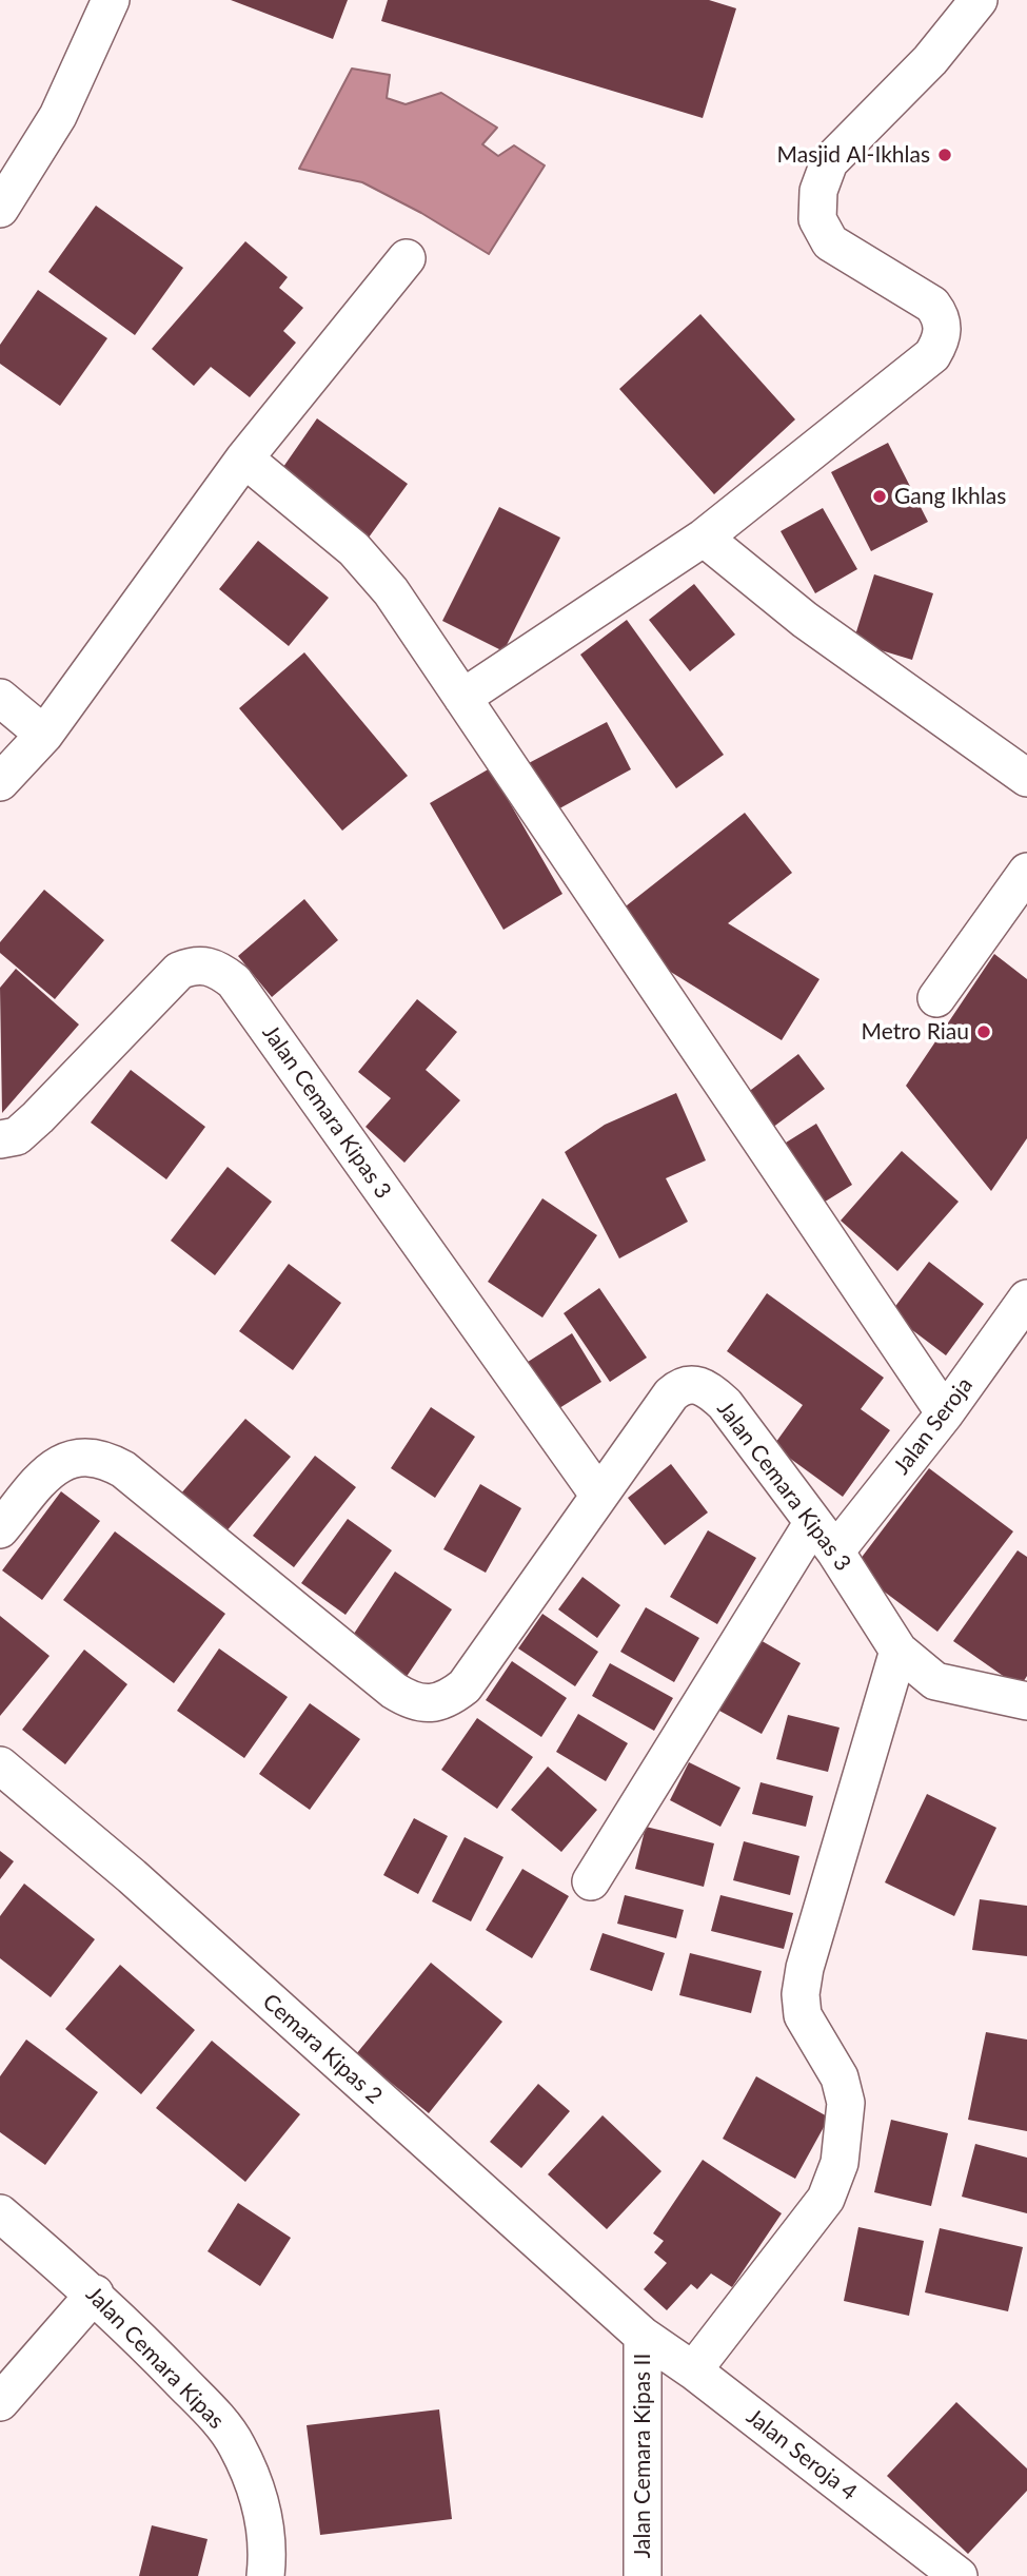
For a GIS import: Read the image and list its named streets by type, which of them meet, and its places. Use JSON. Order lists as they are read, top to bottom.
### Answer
{
  "streets": {
    "street": [
      "Jalan Cemara Kipas 3",
      "Jalan Seroja",
      "Cemara Kipas 2",
      "Jalan Cemara Kipas",
      "Jalan Seroja 4",
      "Jalan Cemara Kipas II"
    ]
  },
  "crossings": [
    ["Jalan Cemara Kipas 3", "Jalan Seroja"],
    ["Cemara Kipas 2", "Jalan Seroja 4"],
    ["Cemara Kipas 2", "Jalan Cemara Kipas II"],
    ["Jalan Seroja 4", "Jalan Cemara Kipas II"]
  ],
  "places": ["Masjid Al-Ikhlas", "Gang Ikhlas", "Metro Riau"]
}
